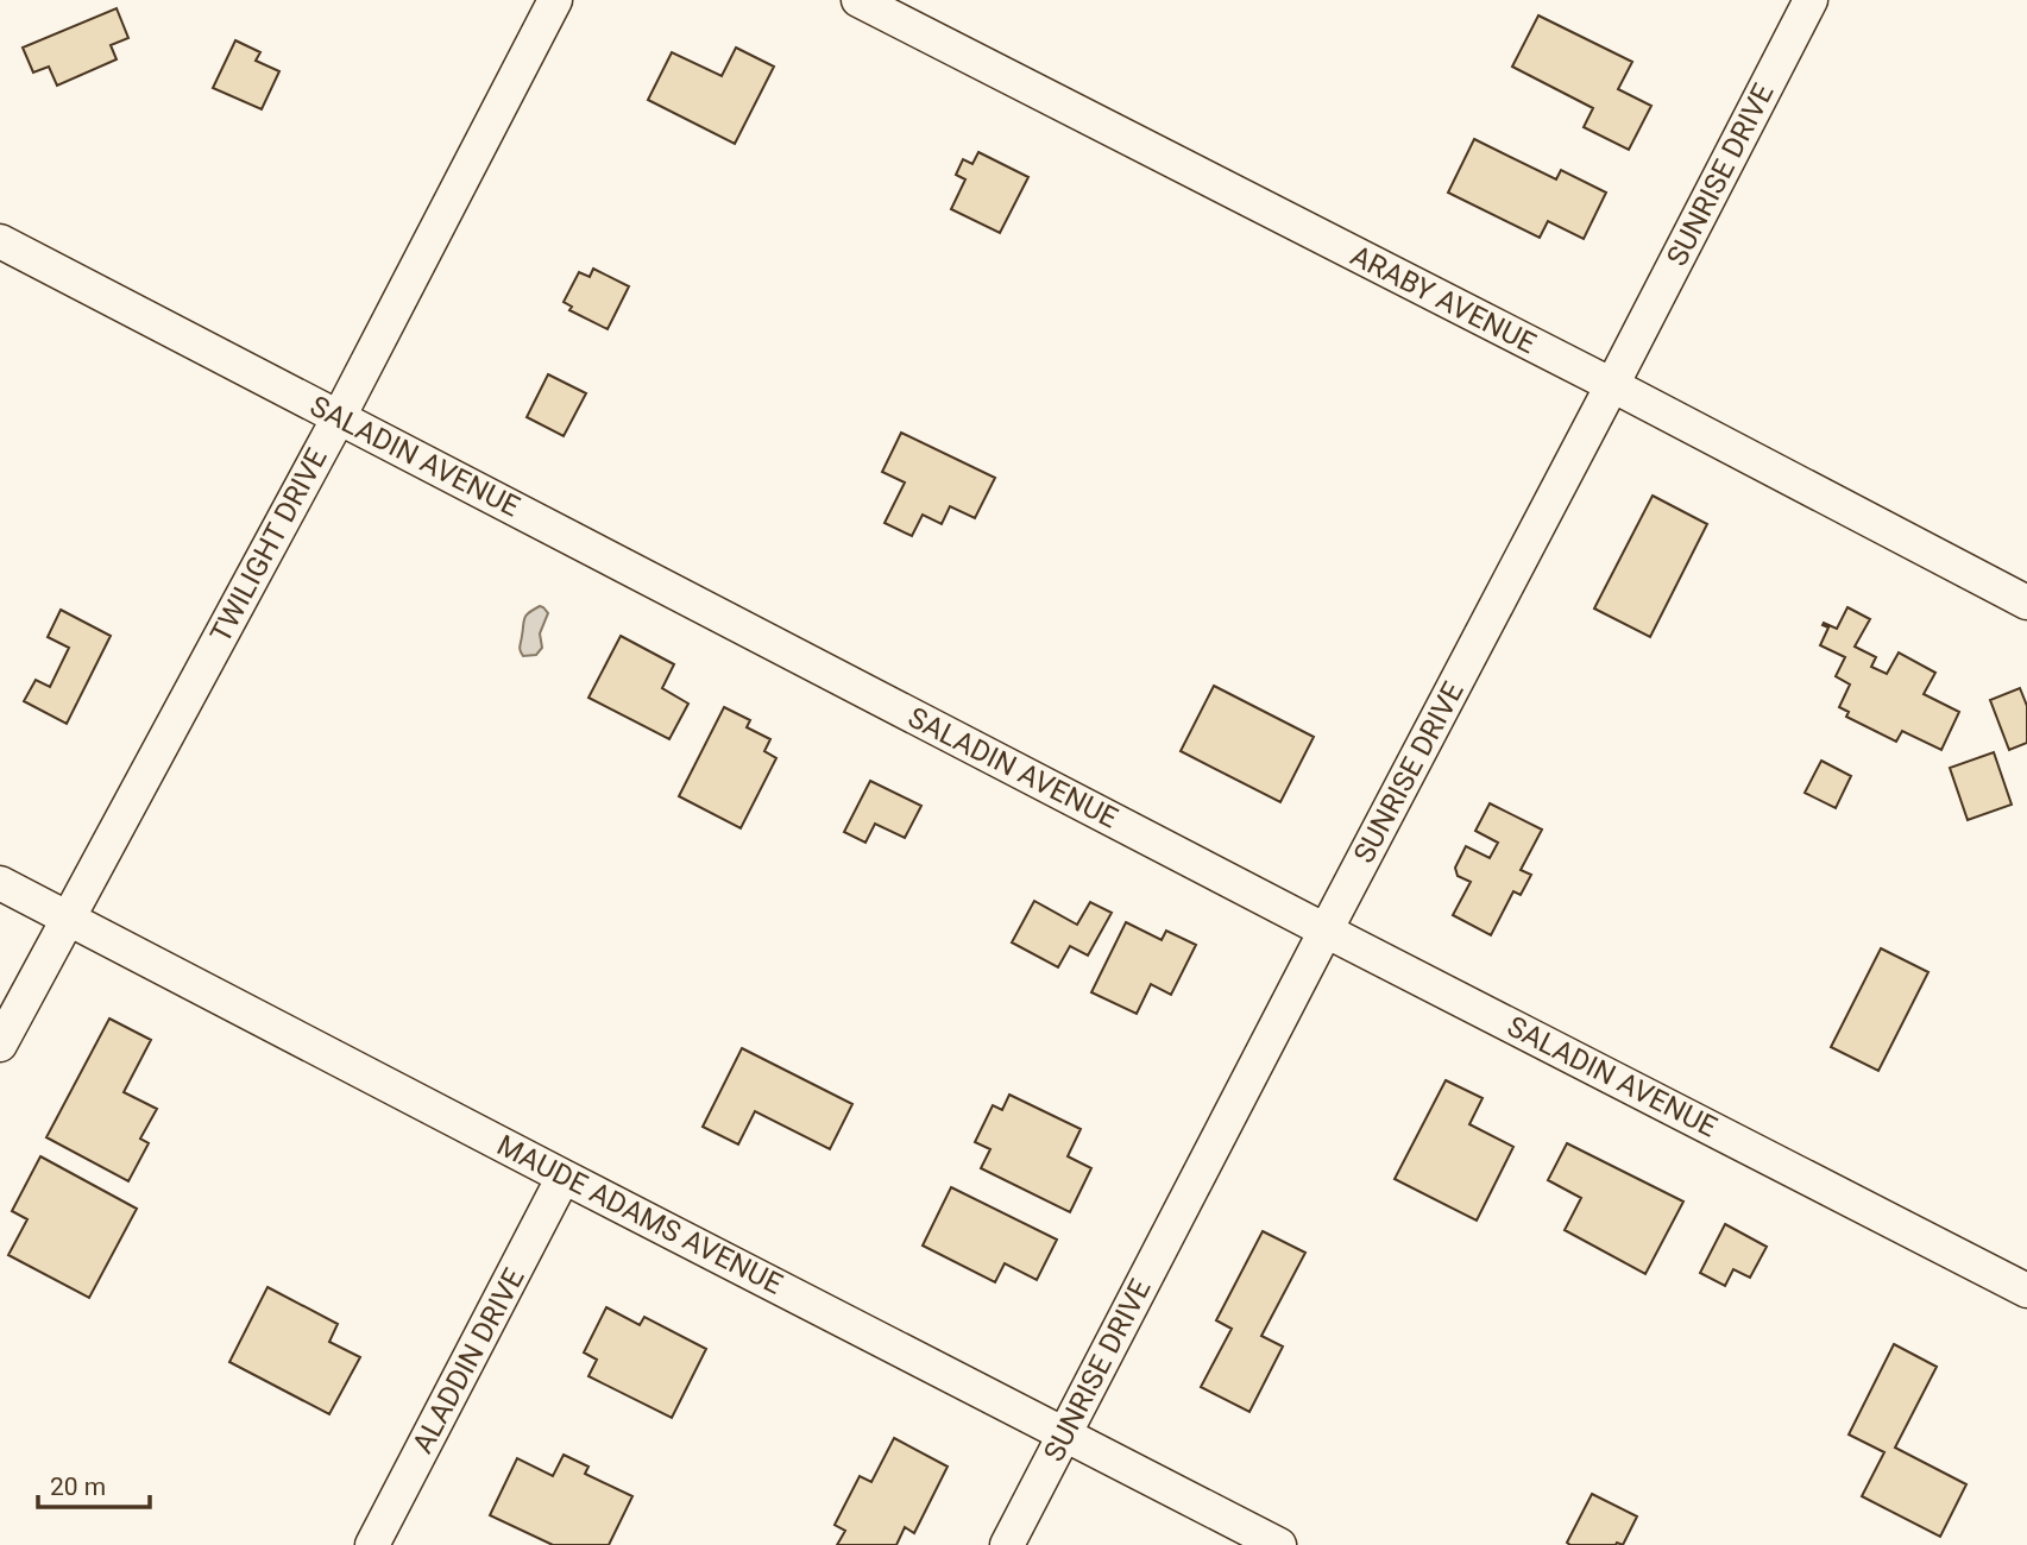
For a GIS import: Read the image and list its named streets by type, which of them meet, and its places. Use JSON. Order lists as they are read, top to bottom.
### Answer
{
  "streets": {
    "street": [
      "SUNRISE DRIVE",
      "ARABY AVENUE",
      "SALADIN AVENUE",
      "TWILIGHT DRIVE",
      "MAUDE ADAMS AVENUE",
      "ALADDIN DRIVE"
    ]
  },
  "crossings": [
    ["SUNRISE DRIVE", "ARABY AVENUE"],
    ["SUNRISE DRIVE", "SALADIN AVENUE"],
    ["SUNRISE DRIVE", "MAUDE ADAMS AVENUE"],
    ["SALADIN AVENUE", "TWILIGHT DRIVE"],
    ["TWILIGHT DRIVE", "MAUDE ADAMS AVENUE"],
    ["MAUDE ADAMS AVENUE", "ALADDIN DRIVE"]
  ],
  "scale_bar": "20 m"
}
